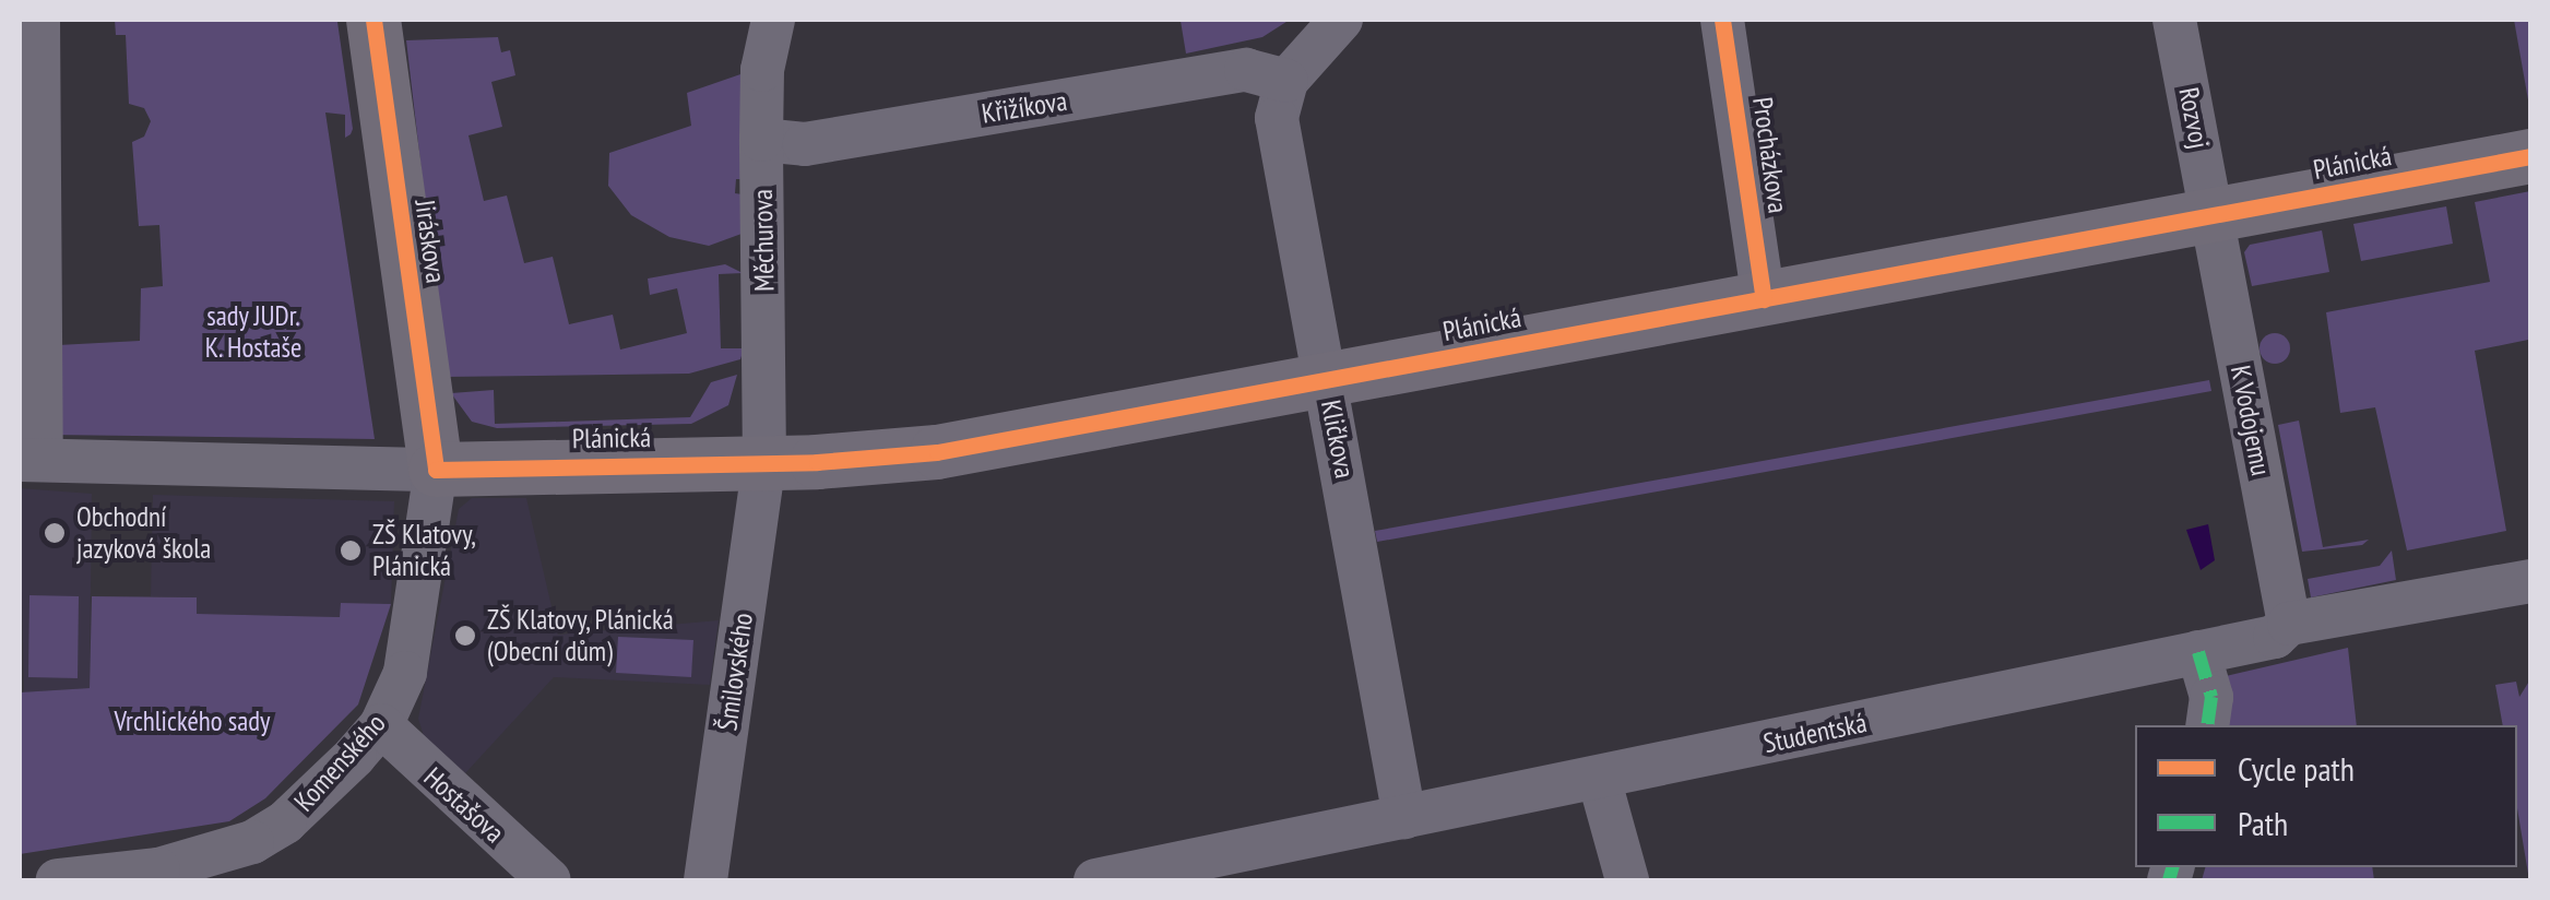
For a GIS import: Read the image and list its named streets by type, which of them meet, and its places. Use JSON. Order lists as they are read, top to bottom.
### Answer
{
  "streets": {
    "main road": ["Plánická", "Jiráskova"],
    "street": [
      "Křižíkova",
      "Rozvoj",
      "Procházkova",
      "Měchurova",
      "K Vodojemu",
      "Kličkova",
      "Šmilovského",
      "Studentská",
      "Komenského",
      "Hostašova"
    ]
  },
  "crossings": [
    ["Křižíkova", "Měchurova"],
    ["Křižíkova", "Kličkova"],
    ["Rozvoj", "Plánická"],
    ["Rozvoj", "K Vodojemu"],
    ["Procházkova", "Plánická"],
    ["Plánická", "Měchurova"],
    ["Plánická", "Jiráskova"],
    ["Plánická", "K Vodojemu"],
    ["Plánická", "Kličkova"],
    ["Plánická", "Šmilovského"],
    ["Plánická", "Komenského"],
    ["Měchurova", "Šmilovského"],
    ["Jiráskova", "Komenského"],
    ["K Vodojemu", "Studentská"],
    ["Kličkova", "Studentská"],
    ["Komenského", "Hostašova"]
  ],
  "parks": ["sady JUDr. K. Hostaše", "Vrchlického sady"],
  "places": ["Obchodní jazyková škola", "ZŠ Klatovy, Plánická", "ZŠ Klatovy, Plánická (Obecní dům)"],
  "legend": ["Cycle path", "Path"]
}
